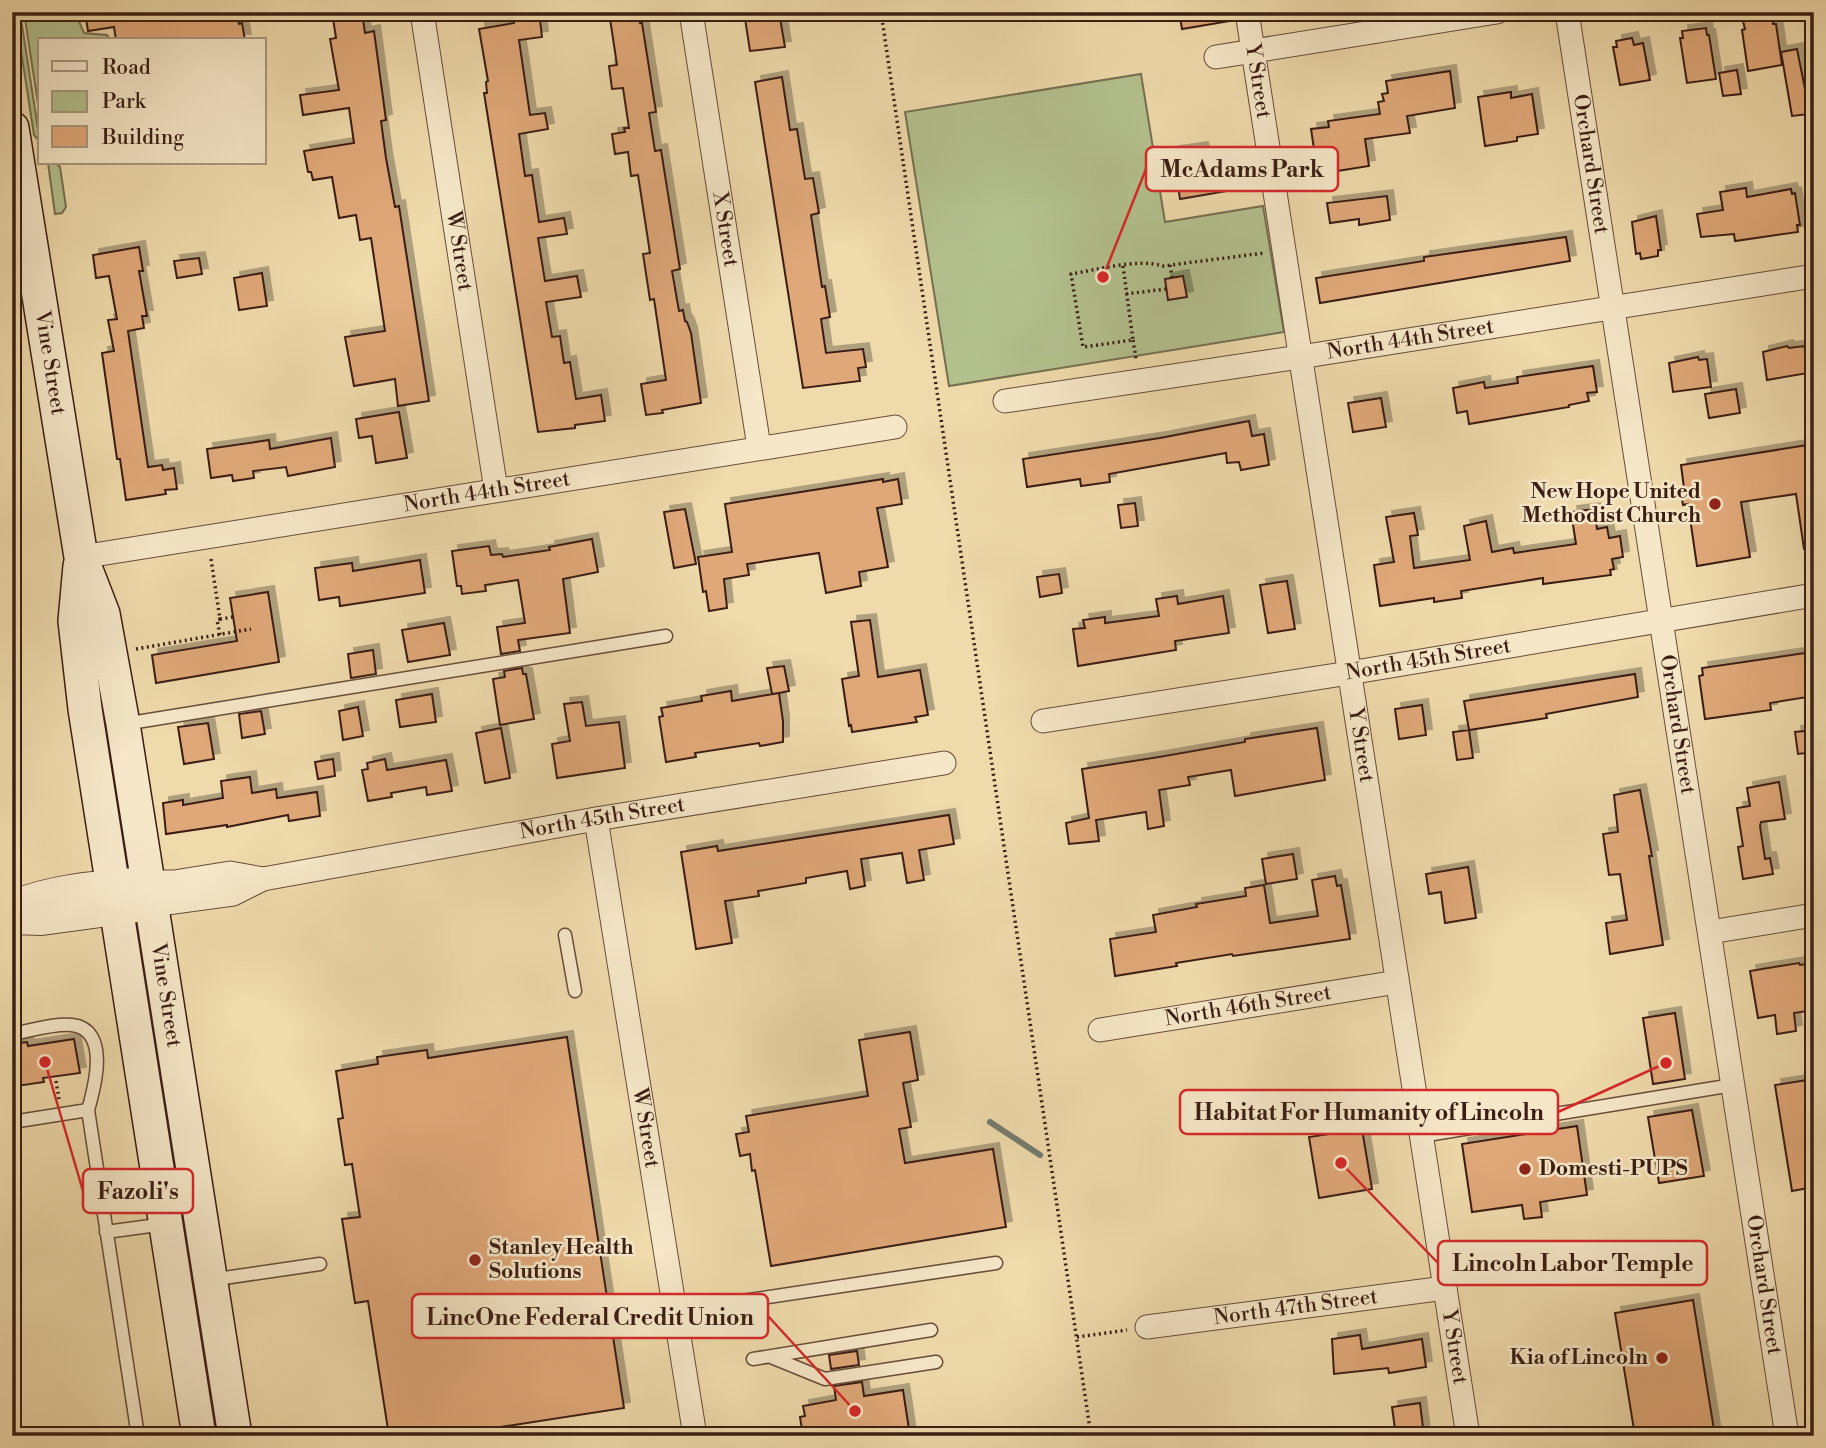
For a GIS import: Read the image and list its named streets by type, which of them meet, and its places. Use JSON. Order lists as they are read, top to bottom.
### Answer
{
  "streets": {
    "main road": ["Vine Street"],
    "street": [
      "Y Street",
      "Orchard Street",
      "X Street",
      "W Street",
      "North 44th Street",
      "North 45th Street",
      "North 46th Street",
      "North 47th Street"
    ]
  },
  "crossings": [
    ["Y Street", "North 44th Street"],
    ["Y Street", "North 45th Street"],
    ["Y Street", "North 46th Street"],
    ["Y Street", "North 47th Street"],
    ["Orchard Street", "North 44th Street"],
    ["Orchard Street", "North 45th Street"],
    ["X Street", "North 44th Street"],
    ["W Street", "North 44th Street"],
    ["W Street", "North 45th Street"],
    ["North 44th Street", "Vine Street"],
    ["Vine Street", "North 45th Street"]
  ],
  "places": [
    "McAdams Park",
    "New Hope United Methodist Church",
    "Fazoli's",
    "Habitat For Humanity of Lincoln",
    "Lincoln Labor Temple",
    "Domesti-PUPS",
    "Stanley Health Solutions",
    "Kia of Lincoln",
    "LincOne Federal Credit Union"
  ],
  "legend": ["Road", "Park", "Building"]
}
